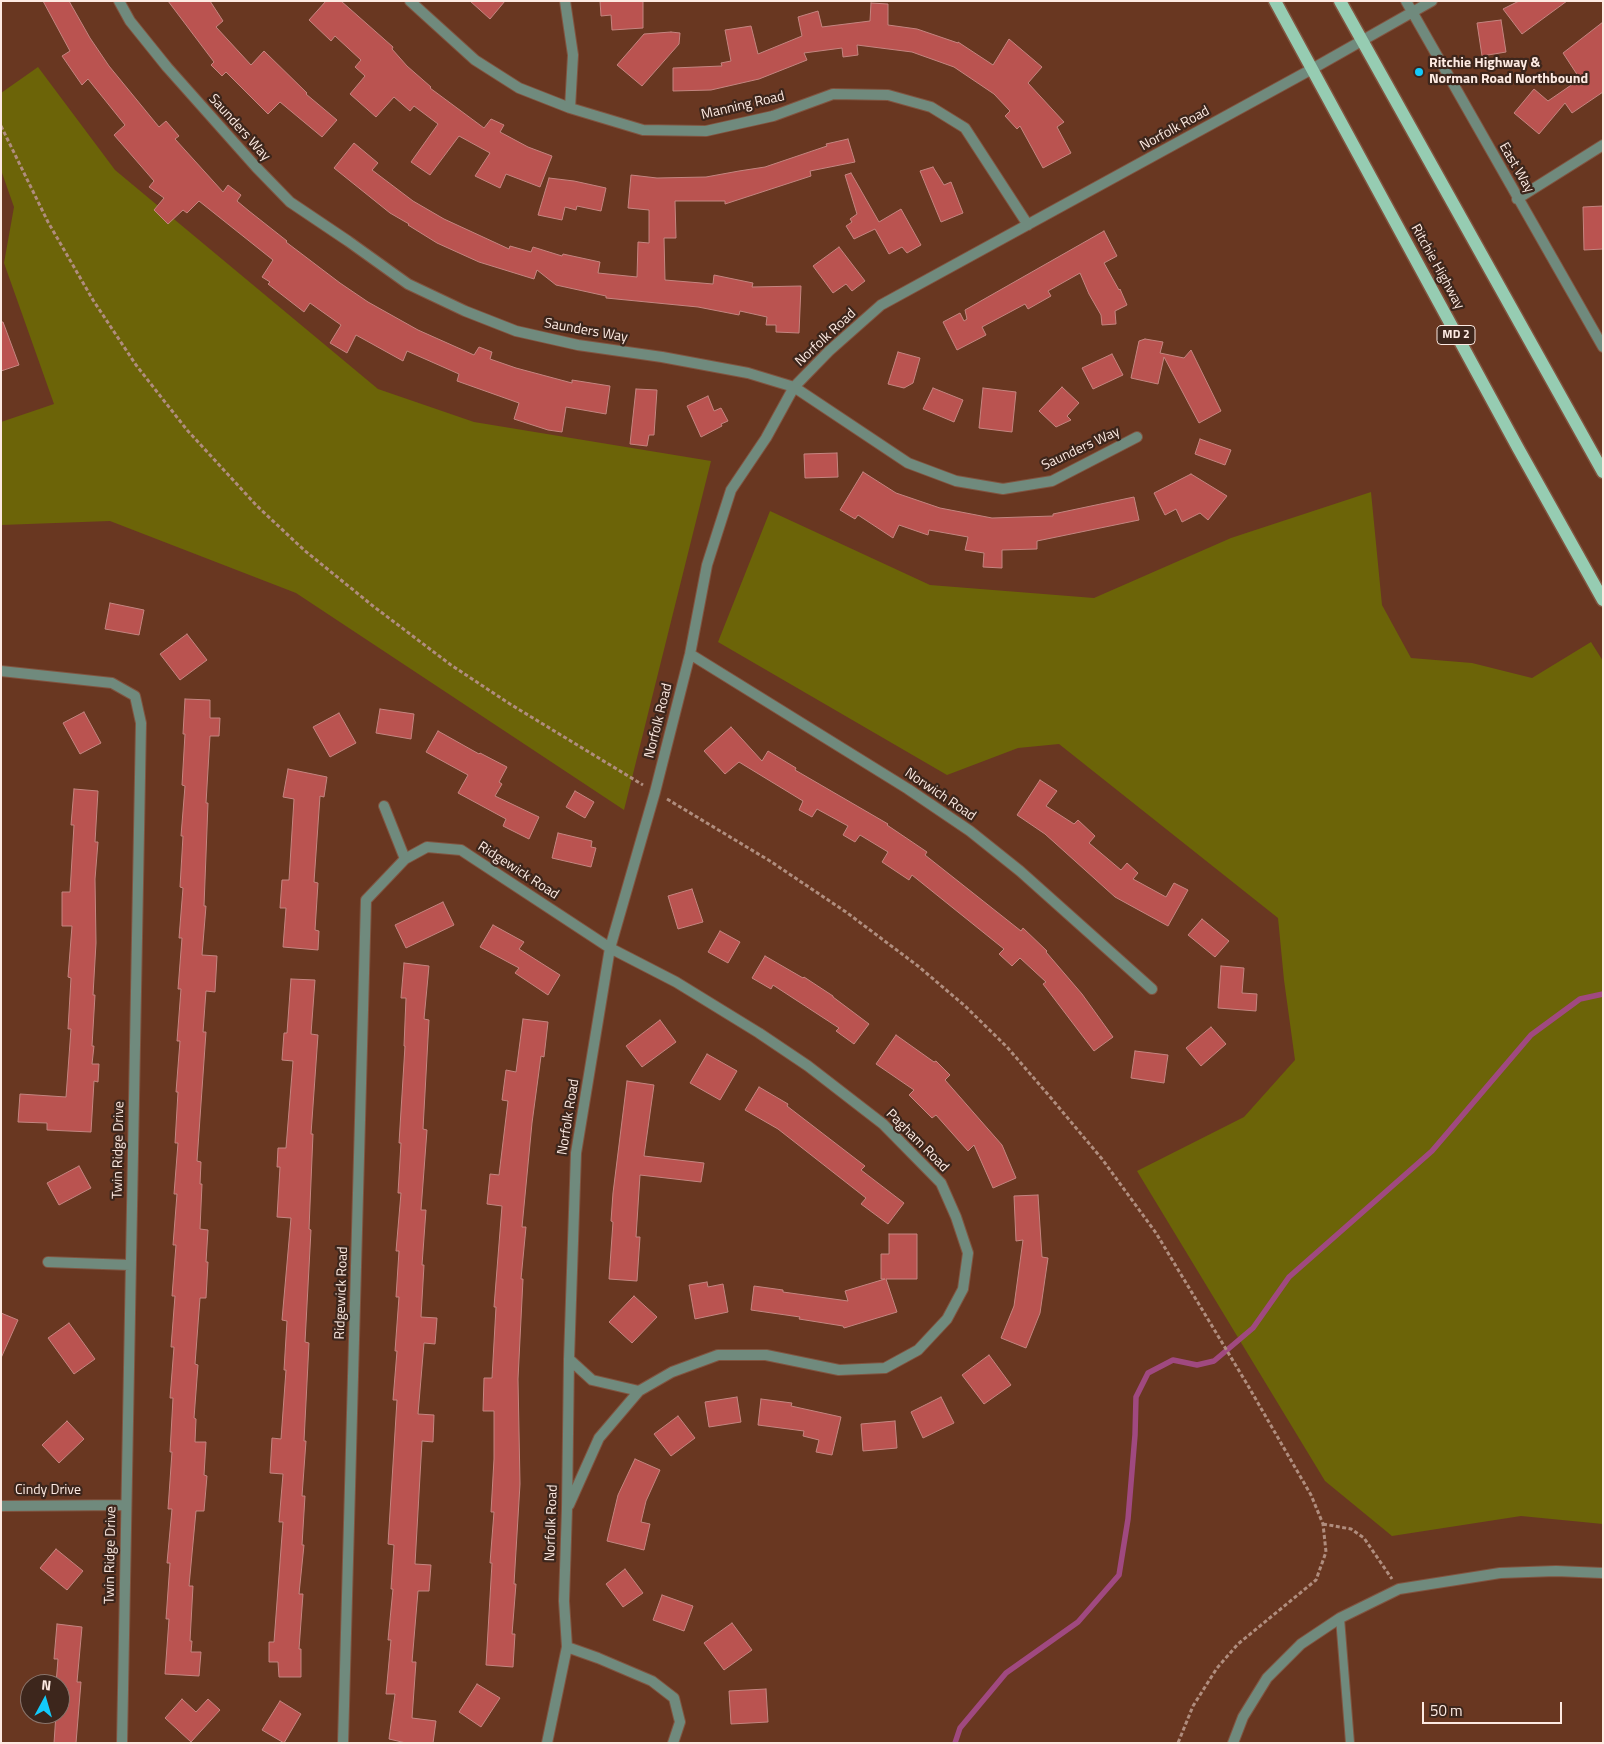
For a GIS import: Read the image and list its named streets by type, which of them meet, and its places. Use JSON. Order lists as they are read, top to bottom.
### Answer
{
  "streets": {
    "main road": ["Ritchie Highway", "MD 2"],
    "street": [
      "Manning Road",
      "Saunders Way",
      "Norfolk Road",
      "East Way",
      "Norwich Road",
      "Ridgewick Road",
      "Pagham Road",
      "Twin Ridge Drive",
      "Cindy Drive"
    ]
  },
  "crossings": [
    ["Manning Road", "Norfolk Road"],
    ["Saunders Way", "Norfolk Road"],
    ["Norfolk Road", "East Way"],
    ["Norfolk Road", "Ritchie Highway"],
    ["Norfolk Road", "Norwich Road"],
    ["Norfolk Road", "Ridgewick Road"],
    ["Norfolk Road", "Pagham Road"],
    ["Ridgewick Road", "Pagham Road"],
    ["Twin Ridge Drive", "Cindy Drive"]
  ],
  "places": ["Ritchie Highway & Norman Road Northbound"],
  "scale_bar": "50 m",
  "north": "top"
}
